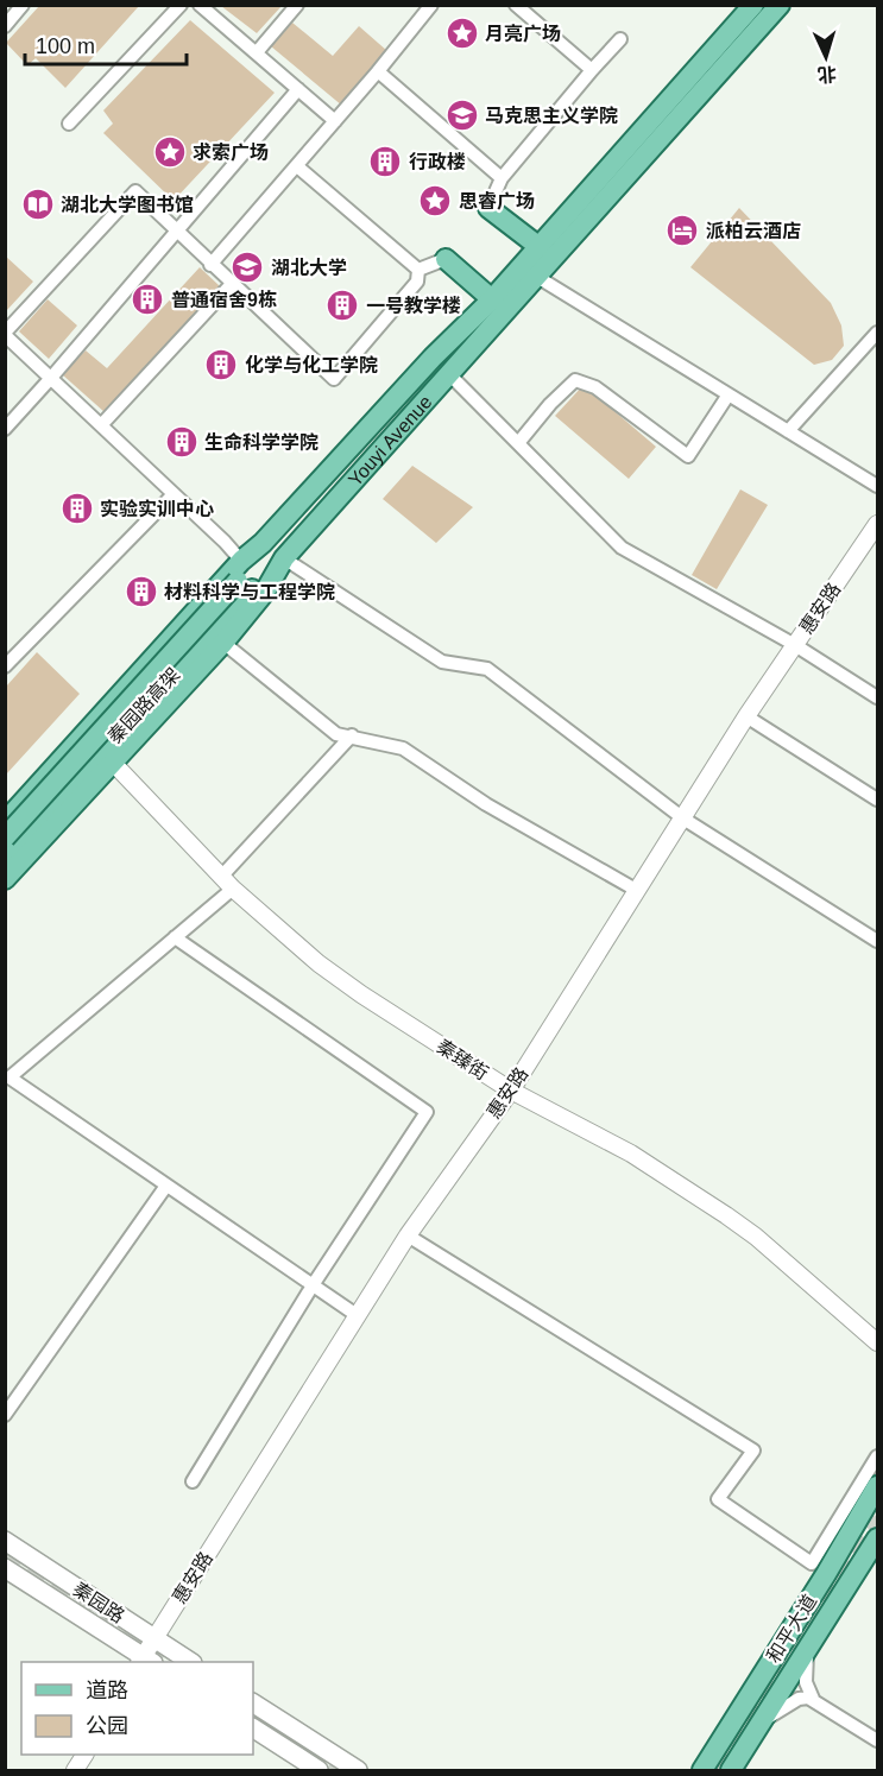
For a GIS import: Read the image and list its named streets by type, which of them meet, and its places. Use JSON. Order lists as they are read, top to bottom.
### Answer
{
  "streets": {
    "main road": [
      "Youyi Avenue",
      "秦园路高架",
      "秦园路",
      "和平大道"
    ],
    "street": ["惠安路", "秦臻街"]
  },
  "crossings": [
    ["Youyi Avenue", "秦园路高架"],
    ["Youyi Avenue", "秦臻街"],
    ["惠安路", "秦臻街"],
    ["惠安路", "秦园路"]
  ],
  "places": {
    "place": ["月亮广场", "求索广场", "思睿广场"],
    "school or university": ["马克思主义学院", "湖北大学"],
    "building": [
      "行政楼",
      "普通宿舍9栋",
      "一号教学楼",
      "化学与化工学院",
      "生命科学学院",
      "实验实训中心",
      "材料科学与工程学院"
    ],
    "library": ["湖北大学图书馆"],
    "hotel": ["派柏云酒店"]
  },
  "legend": ["道路", "公园"],
  "scale_bar": "100 m",
  "north": "bottom"
}
